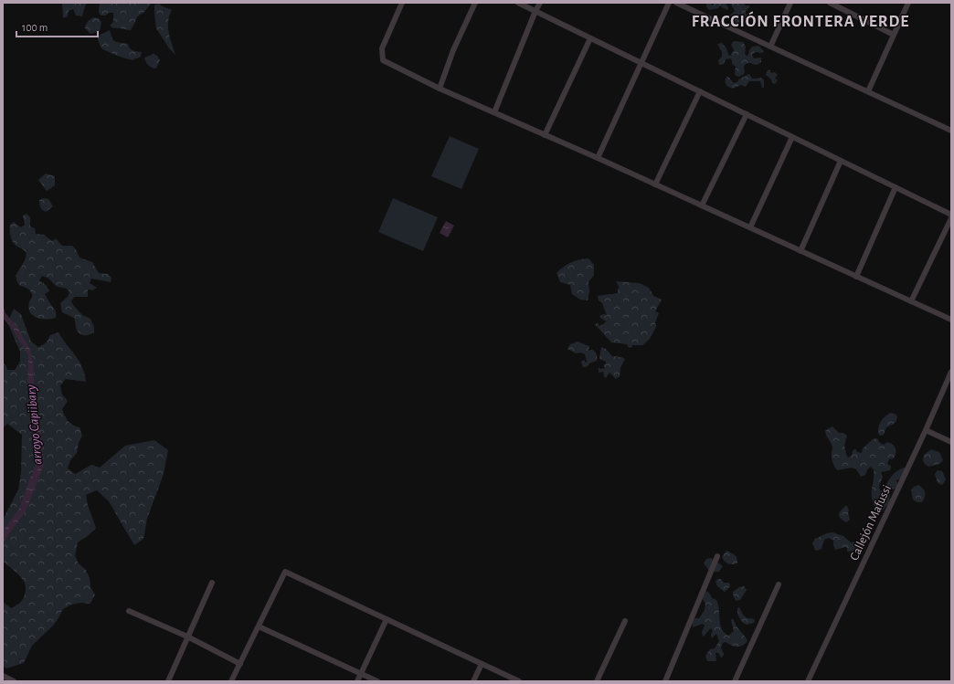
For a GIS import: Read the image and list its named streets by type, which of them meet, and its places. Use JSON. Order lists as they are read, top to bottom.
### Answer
{
  "streets": {
    "street": ["Callejón Mafussi"]
  },
  "districts": ["FRACCIÓN FRONTERA VERDE"],
  "water": ["arroyo Capiibary"],
  "scale_bar": "100 m"
}
